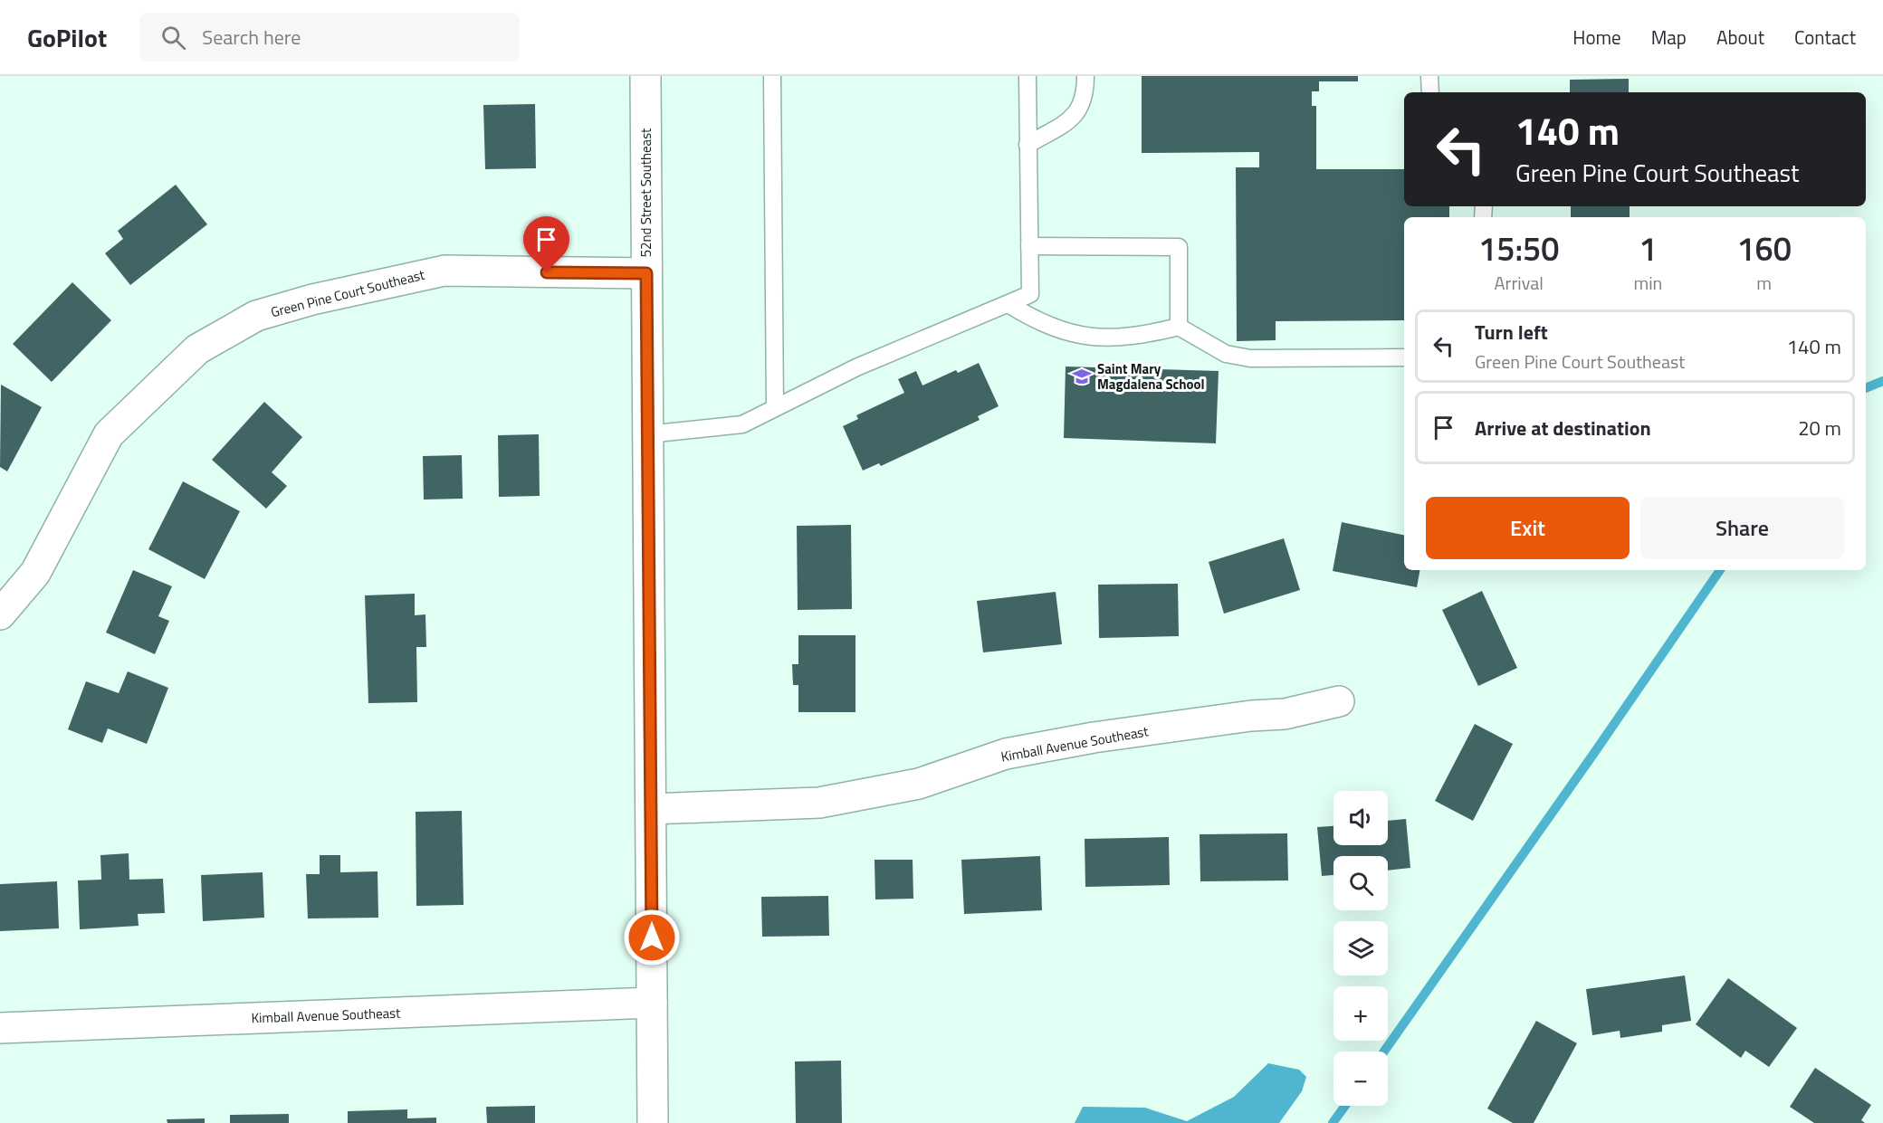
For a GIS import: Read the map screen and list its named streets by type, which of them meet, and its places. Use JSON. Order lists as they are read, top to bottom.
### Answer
{
  "streets": {
    "street": ["52nd Street Southeast", "Green Pine Court Southeast", "Kimball Avenue Southeast"]
  },
  "crossings": [
    ["52nd Street Southeast", "Green Pine Court Southeast"],
    ["52nd Street Southeast", "Kimball Avenue Southeast"]
  ],
  "places": {
    "school or university": ["Saint Mary Magdalena School"]
  },
  "page": {
    "header": "GoPilot",
    "search": "Search here",
    "nav": [
      "Home",
      "Map",
      "About",
      "Contact"
    ],
    "turn": ["140 m", "Green Pine Court Southeast"],
    "eta": [
      "15:50",
      "Arrival",
      "1",
      "min",
      "160",
      "m"
    ],
    "list": [
      {
        "name": "Turn left",
        "note": "Green Pine Court Southeast",
        "value": "140 m"
      },
      {
        "name": "Arrive at destination",
        "value": "20 m"
      }
    ],
    "buttons": ["Exit", "Share"],
    "map_buttons": ["+", "−"]
  }
}
